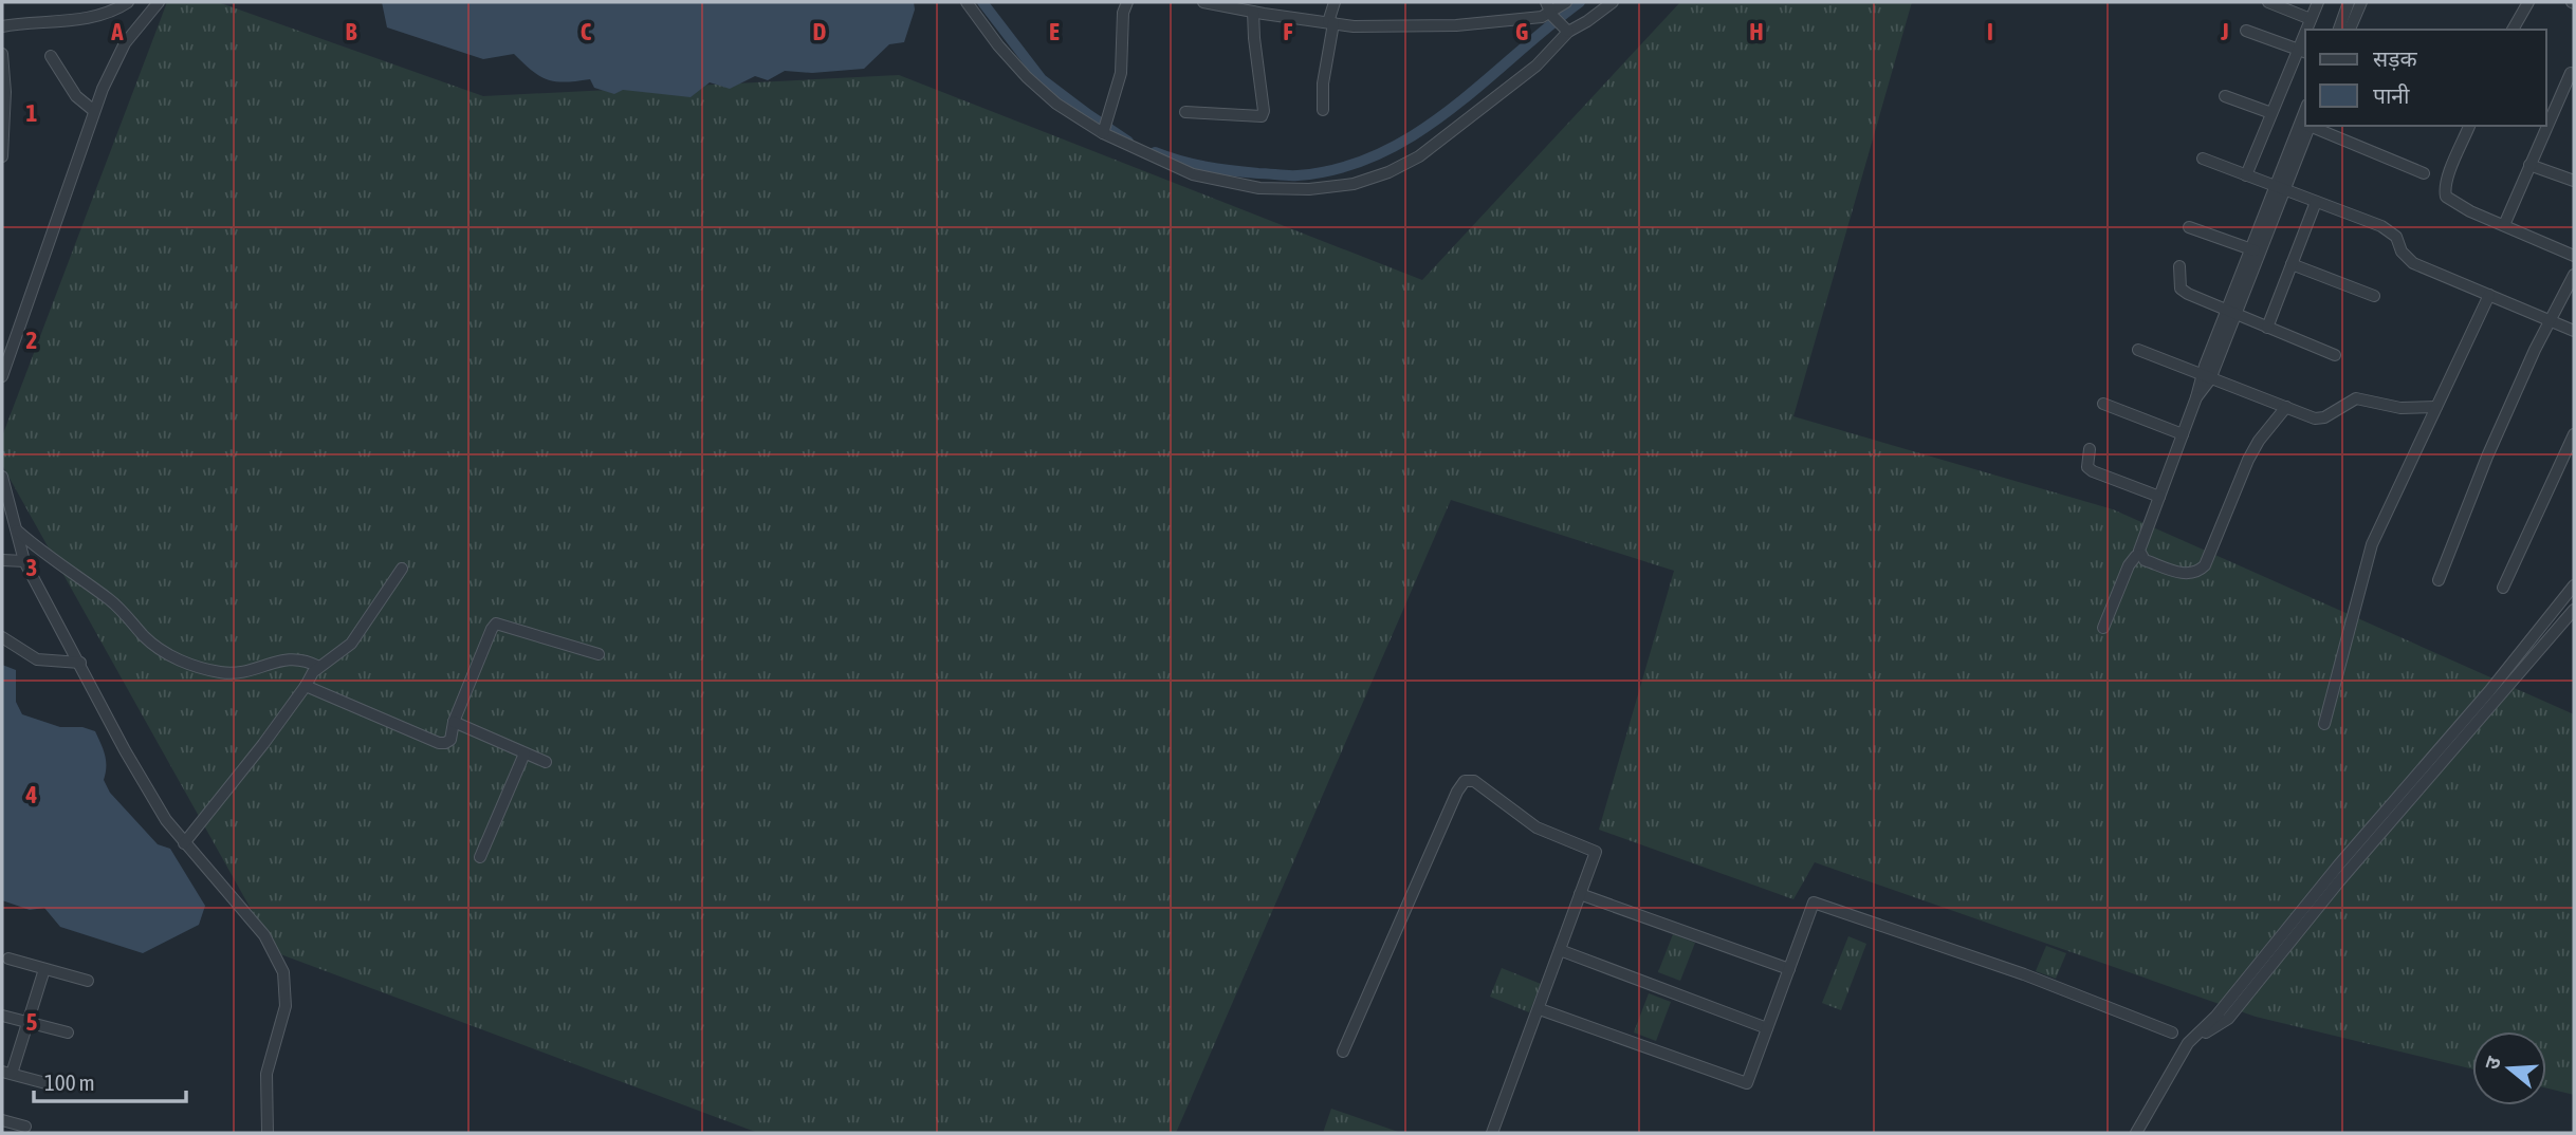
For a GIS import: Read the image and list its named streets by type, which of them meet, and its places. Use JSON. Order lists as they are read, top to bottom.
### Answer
{
  "legend": ["सड़क", "पानी"],
  "scale_bar": "100 m",
  "north": "left",
  "grid": {
    "columns": [
      "A",
      "B",
      "C",
      "D",
      "E",
      "F",
      "G",
      "H",
      "I",
      "J"
    ],
    "rows": [
      "1",
      "2",
      "3",
      "4",
      "5"
    ]
  }
}
